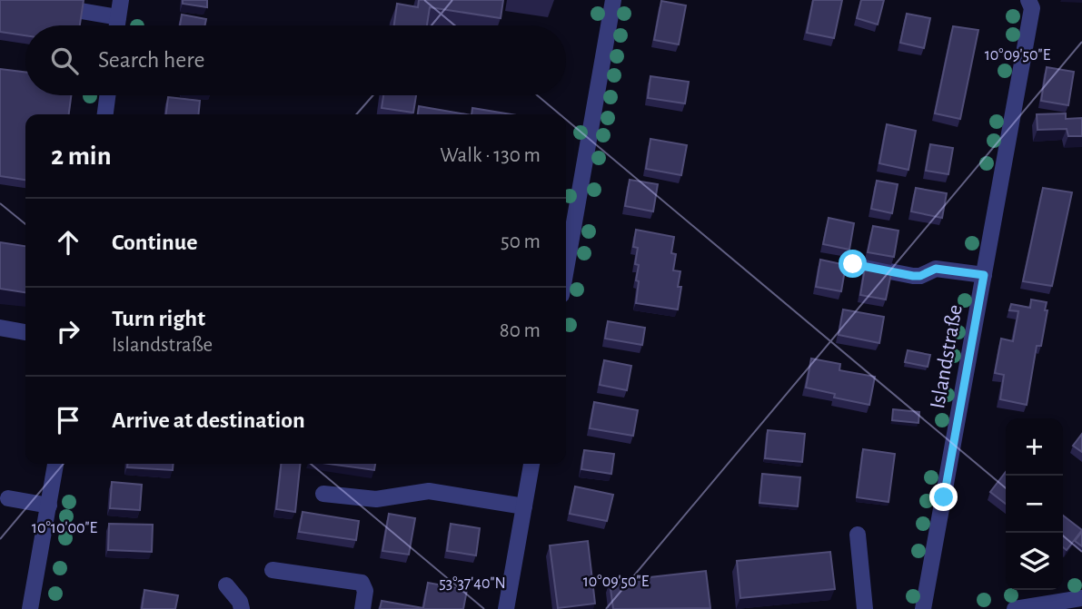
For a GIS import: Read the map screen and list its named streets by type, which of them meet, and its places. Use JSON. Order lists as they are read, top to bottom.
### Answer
{
  "streets": {
    "street": ["Islandstraße"]
  },
  "page": {
    "search": "Search here",
    "heading": ["2 min", "Walk · 130 m"],
    "list": [
      ["Continue", "50 m"],
      ["Turn right", "Islandstraße", "80 m"],
      "Arrive at destination"
    ],
    "map_buttons": ["+", "−"]
  },
  "coordinates": ["10°09'50\"E", "10°10'00\"E", "53°37'40\"N"]
}
